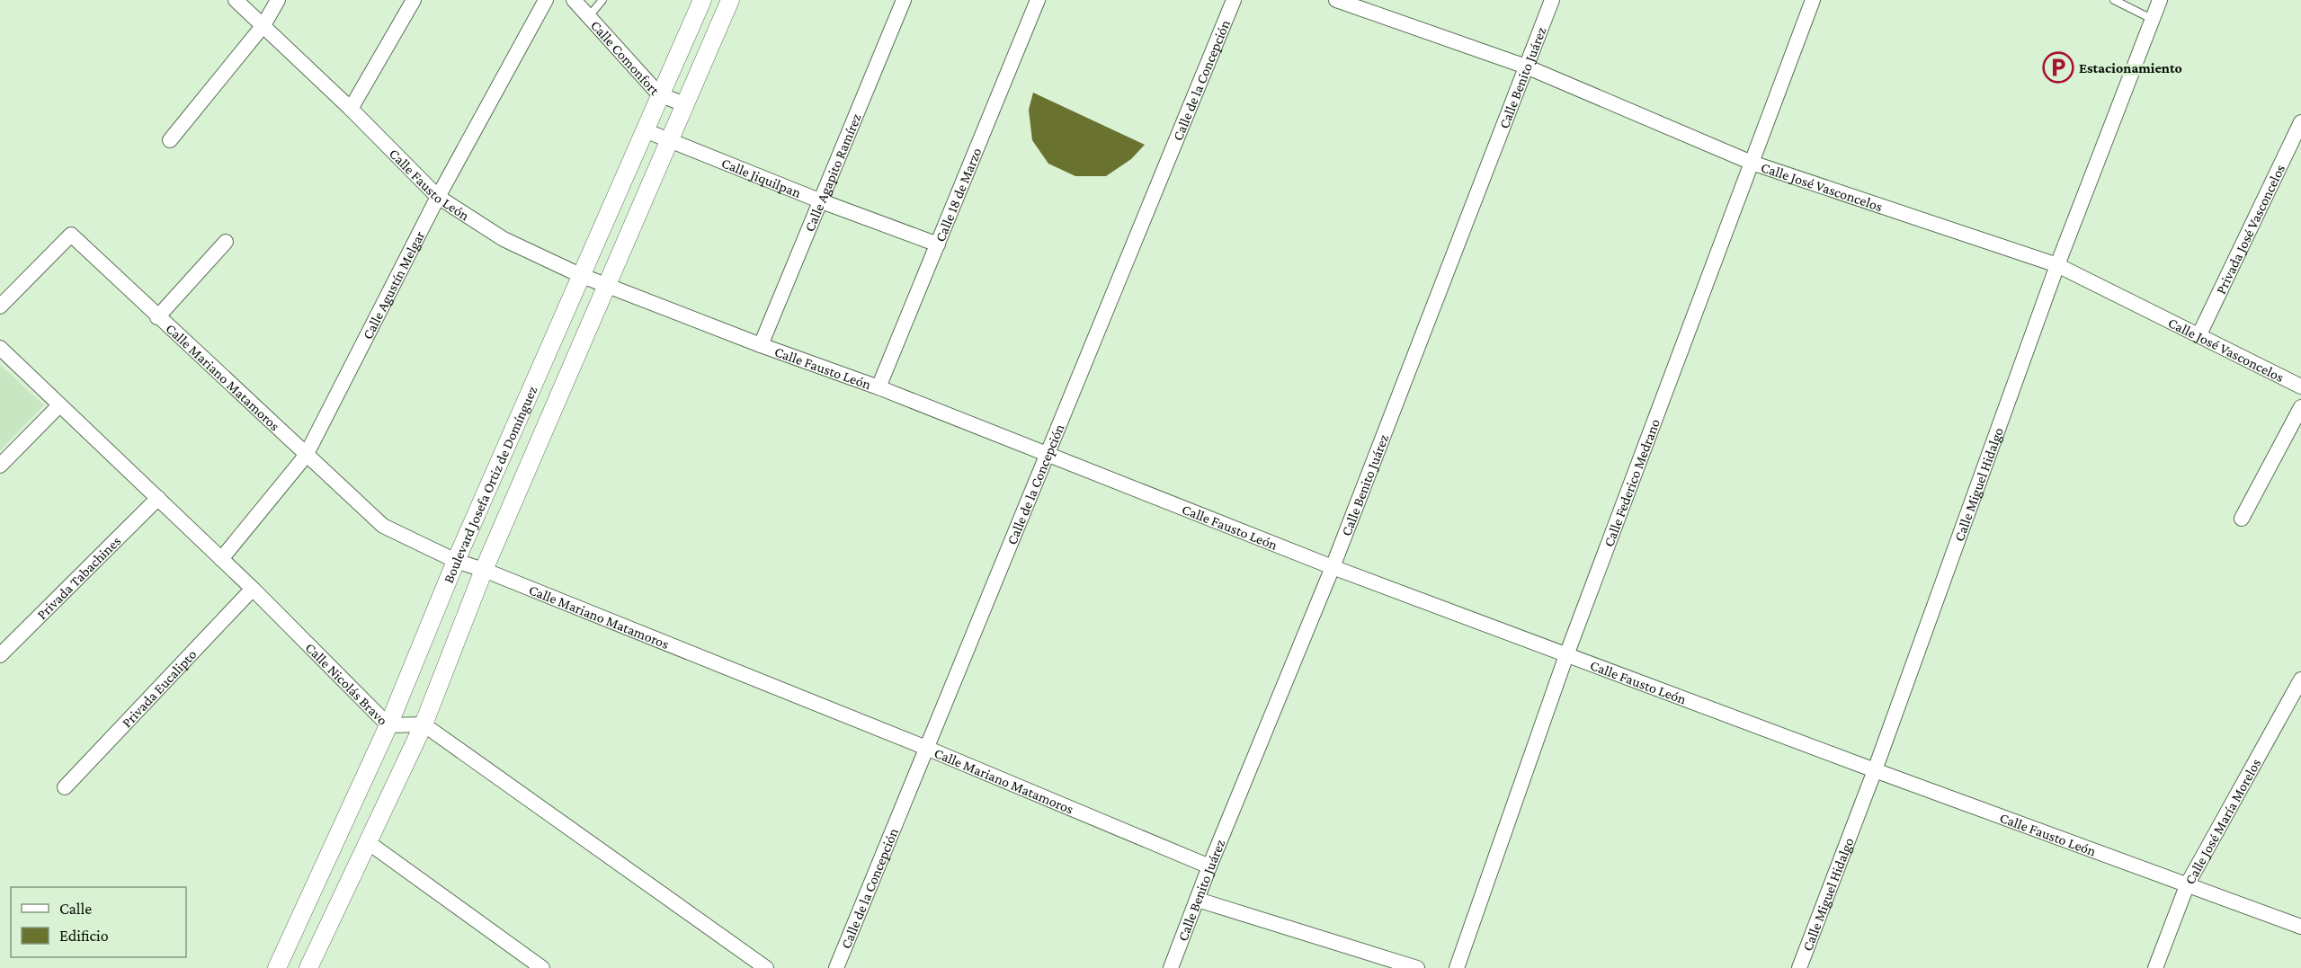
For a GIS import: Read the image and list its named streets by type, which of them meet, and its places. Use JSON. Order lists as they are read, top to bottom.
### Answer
{
  "streets": {
    "street": [
      "Calle Comonfort",
      "Calle Benito Juárez",
      "Calle de la Concepción",
      "Calle Agapito Ramírez",
      "Calle Jiquilpan",
      "Calle Fausto León",
      "Calle José Vasconcelos",
      "Calle 18 de Marzo",
      "Privada José Vasconcelos",
      "Calle Agustín Melgar",
      "Calle Mariano Matamoros",
      "Calle Federico Medrano",
      "Boulevard Josefa Ortiz de Domínguez",
      "Calle Miguel Hidalgo",
      "Privada Tabachines",
      "Calle Nicolás Bravo",
      "Privada Eucalipto",
      "Calle José María Morelos"
    ]
  },
  "crossings": [
    ["Calle Comonfort", "Boulevard Josefa Ortiz de Domínguez"],
    ["Calle Benito Juárez", "Calle Fausto León"],
    ["Calle Benito Juárez", "Calle José Vasconcelos"],
    ["Calle Benito Juárez", "Calle Mariano Matamoros"],
    ["Calle de la Concepción", "Calle Fausto León"],
    ["Calle de la Concepción", "Calle Mariano Matamoros"],
    ["Calle Agapito Ramírez", "Calle Jiquilpan"],
    ["Calle Agapito Ramírez", "Calle Fausto León"],
    ["Calle Jiquilpan", "Calle 18 de Marzo"],
    ["Calle Jiquilpan", "Boulevard Josefa Ortiz de Domínguez"],
    ["Calle Fausto León", "Calle 18 de Marzo"],
    ["Calle Fausto León", "Calle Agustín Melgar"],
    ["Calle Fausto León", "Calle Federico Medrano"],
    ["Calle Fausto León", "Boulevard Josefa Ortiz de Domínguez"],
    ["Calle Fausto León", "Calle Miguel Hidalgo"],
    ["Calle Fausto León", "Calle José María Morelos"],
    ["Calle José Vasconcelos", "Privada José Vasconcelos"],
    ["Calle José Vasconcelos", "Calle Federico Medrano"],
    ["Calle José Vasconcelos", "Calle Miguel Hidalgo"],
    ["Calle Agustín Melgar", "Calle Mariano Matamoros"],
    ["Calle Agustín Melgar", "Calle Nicolás Bravo"],
    ["Calle Mariano Matamoros", "Boulevard Josefa Ortiz de Domínguez"],
    ["Boulevard Josefa Ortiz de Domínguez", "Calle Nicolás Bravo"],
    ["Privada Tabachines", "Calle Nicolás Bravo"],
    ["Calle Nicolás Bravo", "Privada Eucalipto"]
  ],
  "places": {
    "parking": ["Estacionamiento"]
  },
  "legend": ["Calle", "Edificio"]
}
